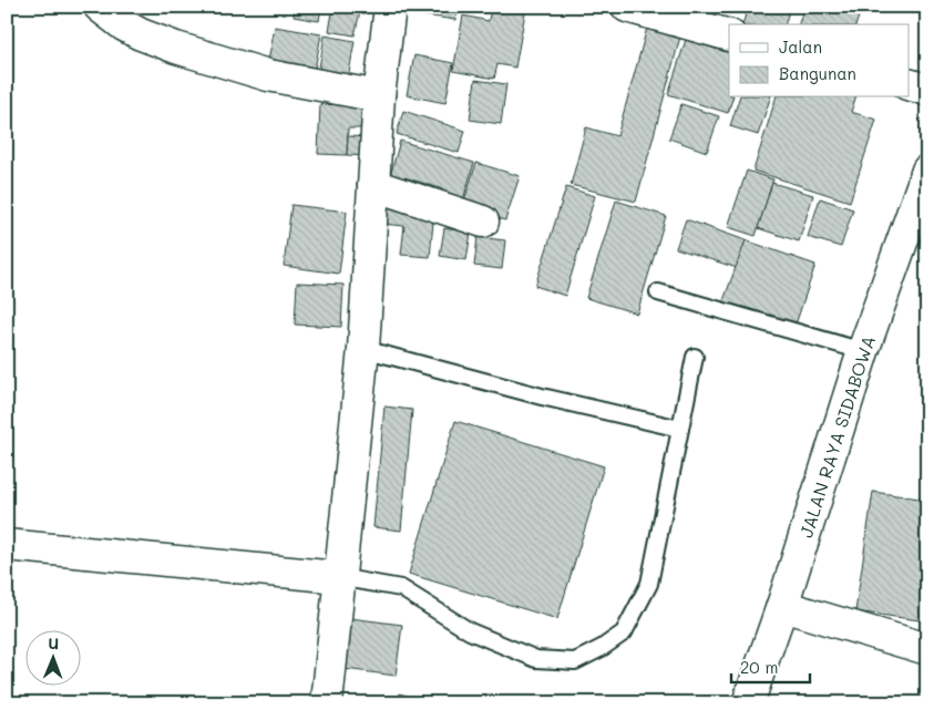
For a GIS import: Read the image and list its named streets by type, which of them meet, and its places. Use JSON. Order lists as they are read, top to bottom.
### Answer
{
  "streets": {
    "main road": ["JALAN RAYA SIDABOWA"]
  },
  "legend": ["Jalan", "Bangunan"],
  "scale_bar": "20 m",
  "north": "top"
}
